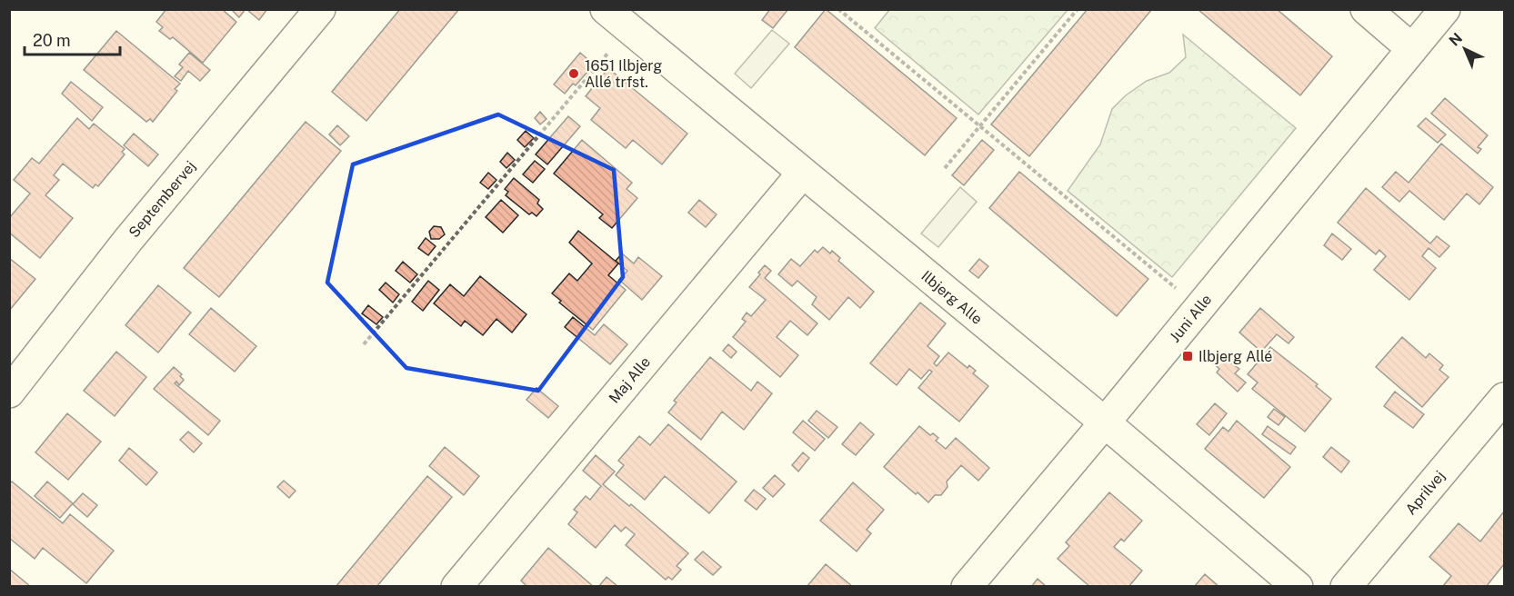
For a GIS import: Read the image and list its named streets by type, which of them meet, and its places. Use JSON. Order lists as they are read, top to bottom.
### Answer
{
  "streets": {
    "street": [
      "Septembervej",
      "Ilbjerg Alle",
      "Juni Alle",
      "Maj Alle",
      "Aprilvej"
    ]
  },
  "crossings": [
    ["Ilbjerg Alle", "Juni Alle"],
    ["Ilbjerg Alle", "Maj Alle"]
  ],
  "places": {
    "other": ["1651 Ilbjerg Allé trfst."],
    "transit": ["Ilbjerg Allé"]
  },
  "scale_bar": "20 m",
  "north": "top left"
}
